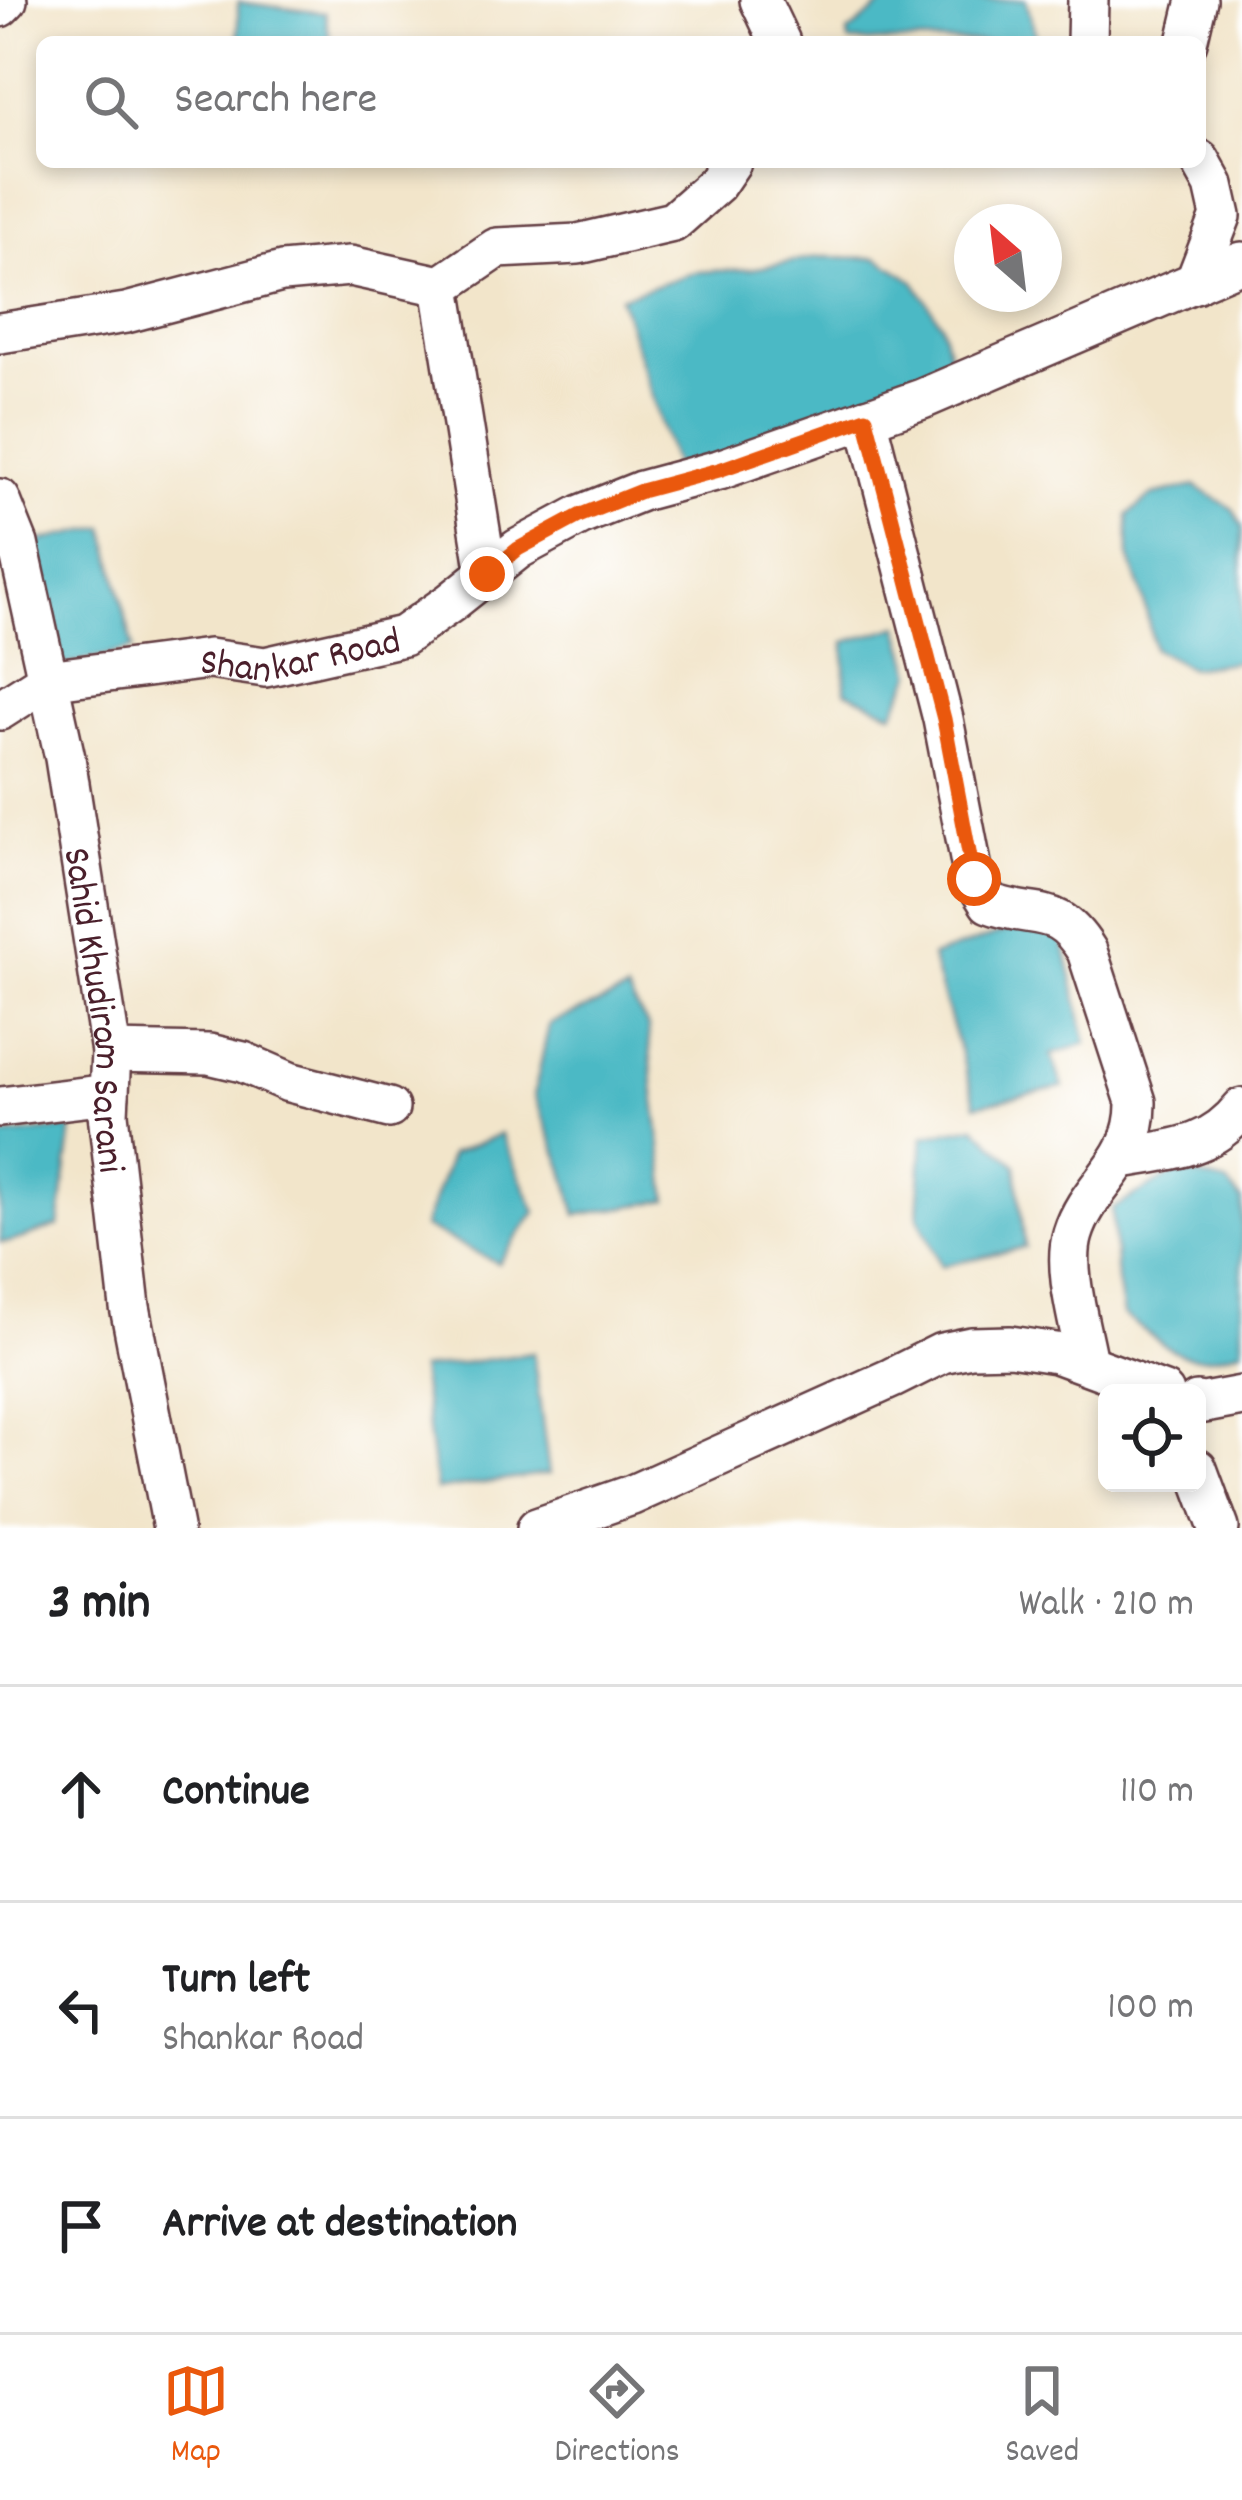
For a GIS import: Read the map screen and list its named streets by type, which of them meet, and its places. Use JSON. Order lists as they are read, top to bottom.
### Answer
{
  "streets": {
    "street": ["Shankar Road", "Sahid Khudiram Sarani"]
  },
  "crossings": [
    ["Shankar Road", "Sahid Khudiram Sarani"]
  ],
  "north": "top left",
  "page": {
    "search": "Search here",
    "heading": ["3 min", "Walk · 210 m"],
    "list": [
      ["Continue", "110 m"],
      ["Turn left", "Shankar Road", "100 m"],
      "Arrive at destination"
    ],
    "nav": ["Map", "Directions", "Saved"]
  }
}
